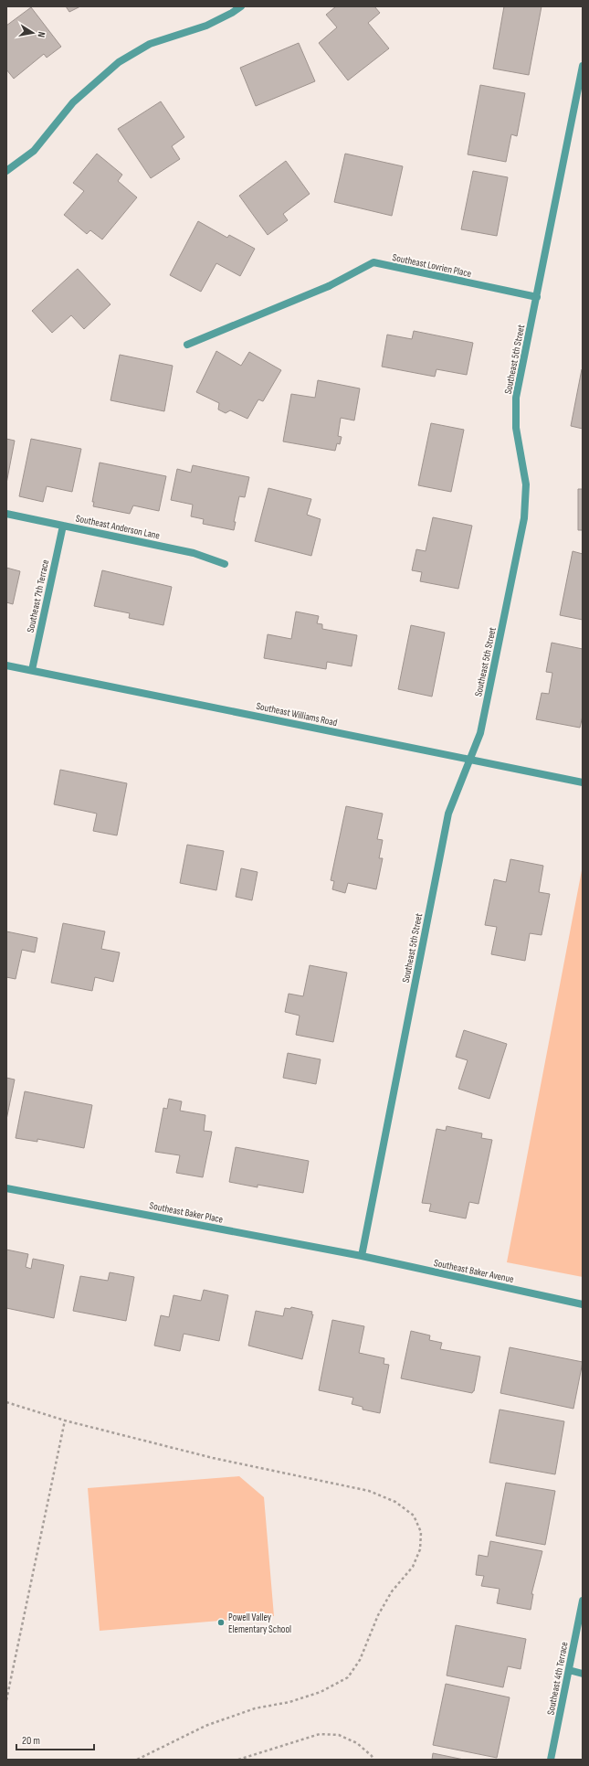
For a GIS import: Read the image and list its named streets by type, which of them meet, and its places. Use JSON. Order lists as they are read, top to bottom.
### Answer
{
  "streets": {
    "street": [
      "Southeast Lovrien Place",
      "Southeast 5th Street",
      "Southeast Anderson Lane",
      "Southeast 7th Terrace",
      "Southeast Williams Road",
      "Southeast Baker Place",
      "Southeast Baker Avenue",
      "Southeast 4th Terrace"
    ]
  },
  "crossings": [
    ["Southeast Lovrien Place", "Southeast 5th Street"],
    ["Southeast 5th Street", "Southeast Williams Road"],
    ["Southeast 5th Street", "Southeast Baker Place"],
    ["Southeast 5th Street", "Southeast Baker Avenue"],
    ["Southeast Anderson Lane", "Southeast 7th Terrace"],
    ["Southeast 7th Terrace", "Southeast Williams Road"],
    ["Southeast Baker Place", "Southeast Baker Avenue"]
  ],
  "places": ["Powell Valley Elementary School"],
  "scale_bar": "20 m",
  "north": "right"
}
